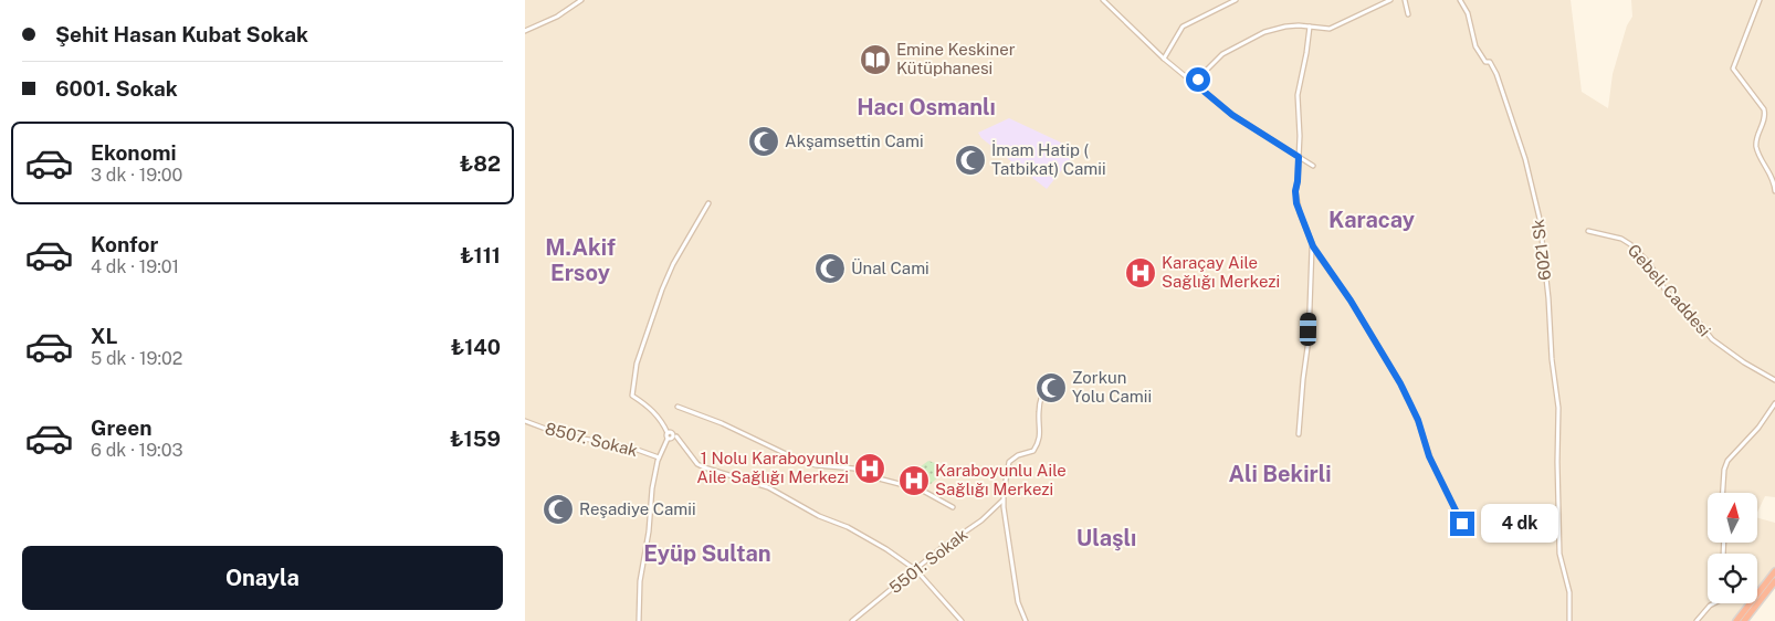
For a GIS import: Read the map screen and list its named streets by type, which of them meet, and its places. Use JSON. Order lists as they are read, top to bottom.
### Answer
{
  "streets": {
    "street": [
      "6021 Sk",
      "Gebeli Caddesi",
      "8507. Sokak",
      "5501. Sokak"
    ]
  },
  "districts": [
    "Hacı Osmanlı",
    "Karacay",
    "M.Akif Ersoy",
    "Ali Bekirli",
    "Ulaşlı",
    "Eyüp Sultan"
  ],
  "places": {
    "library": ["Emine Keskiner Kütüphanesi"],
    "mosque": [
      "Akşamsettin Cami",
      "İmam Hatip ( Tatbikat) Camii",
      "Ünal Cami",
      "Zorkun Yolu Camii",
      "Reşadiye Camii"
    ],
    "hospital": ["Karaçay Aile Sağlığı Merkezi", "1 Nolu Karaboyunlu Aile Sağlığı Merkezi", "Karaboyunlu Aile Sağlığı Merkezi"]
  },
  "north": "top",
  "page": {
    "banner": ["Şehit Hasan Kubat Sokak", "6001. Sokak"],
    "list": [
      {
        "name": "Ekonomi",
        "note": "3 dk · 19:00",
        "value": "₺82"
      },
      {
        "name": "Konfor",
        "note": "4 dk · 19:01",
        "value": "₺111"
      },
      {
        "name": "XL",
        "note": "5 dk · 19:02",
        "value": "₺140"
      },
      {
        "name": "Green",
        "note": "6 dk · 19:03",
        "value": "₺159"
      }
    ],
    "bubble": "4 dk",
    "buttons": "Onayla"
  }
}
